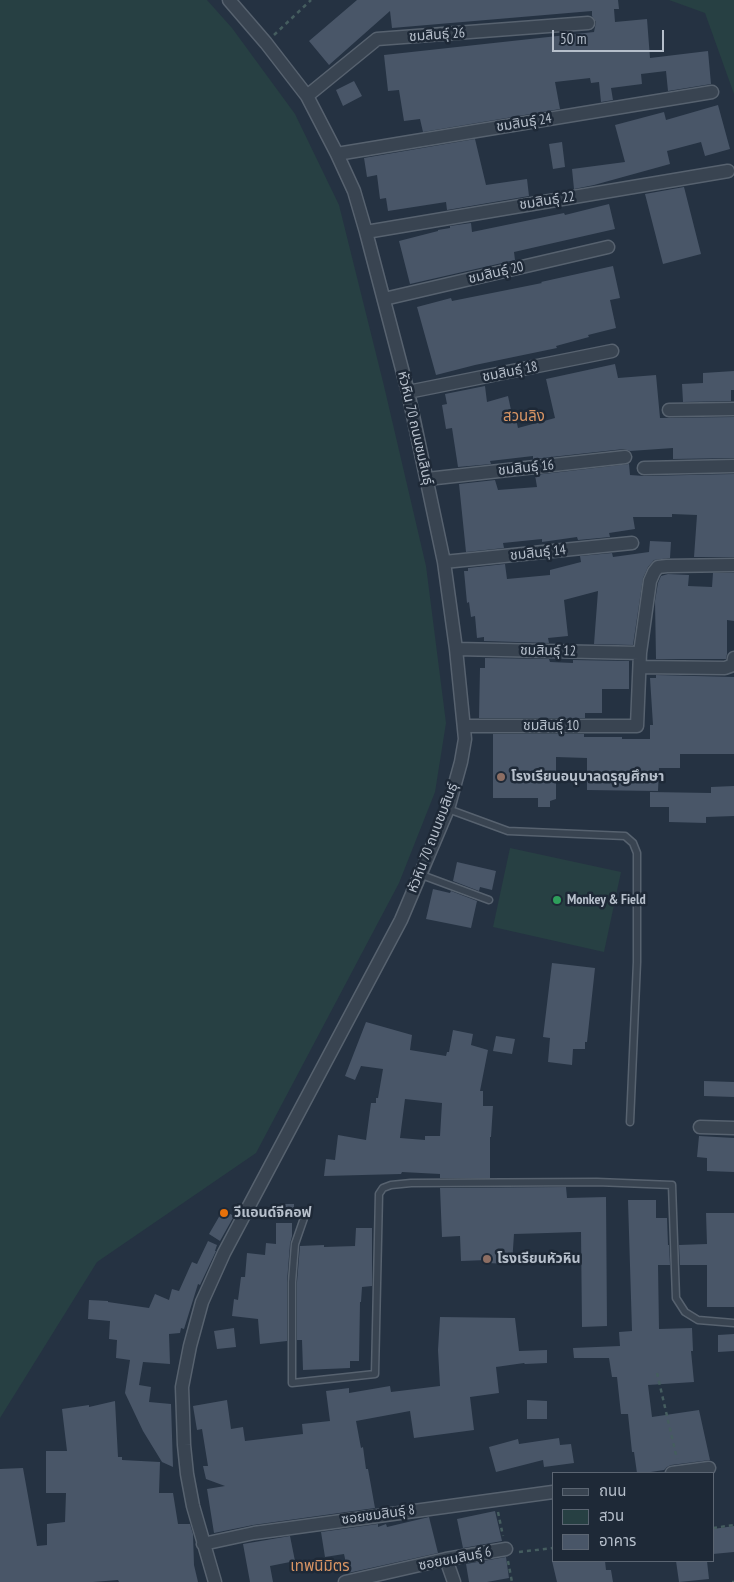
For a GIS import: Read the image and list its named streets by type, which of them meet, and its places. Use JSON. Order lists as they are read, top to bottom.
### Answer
{
  "streets": {
    "street": [
      "ชมสินธุ์ 26",
      "ชมสินธุ์ 24",
      "ชมสินธุ์ 22",
      "ชมสินธุ์ 20",
      "ชมสินธุ์ 18",
      "หัวหิน 70 ถนนชมสินธุ์",
      "ชมสินธุ์ 16",
      "ชมสินธุ์ 14",
      "ชมสินธุ์ 12",
      "ชมสินธุ์ 10",
      "ซอยชมสินธุ์ 8",
      "ซอยชมสินธุ์ 6"
    ]
  },
  "crossings": [
    ["ชมสินธุ์ 26", "หัวหิน 70 ถนนชมสินธุ์"],
    ["ชมสินธุ์ 24", "หัวหิน 70 ถนนชมสินธุ์"],
    ["ชมสินธุ์ 22", "หัวหิน 70 ถนนชมสินธุ์"],
    ["ชมสินธุ์ 20", "หัวหิน 70 ถนนชมสินธุ์"],
    ["ชมสินธุ์ 18", "หัวหิน 70 ถนนชมสินธุ์"],
    ["หัวหิน 70 ถนนชมสินธุ์", "ชมสินธุ์ 16"],
    ["หัวหิน 70 ถนนชมสินธุ์", "ชมสินธุ์ 14"],
    ["หัวหิน 70 ถนนชมสินธุ์", "ชมสินธุ์ 12"],
    ["หัวหิน 70 ถนนชมสินธุ์", "ชมสินธุ์ 10"],
    ["หัวหิน 70 ถนนชมสินธุ์", "ซอยชมสินธุ์ 8"]
  ],
  "districts": ["สวนลิง", "เทพนิมิตร"],
  "places": [
    "โรงเรียนอนุบาลดรุญศึกษา",
    "Monkey & Field",
    "วีแอนด์จีคอฟ",
    "โรงเรียนหัวหิน"
  ],
  "legend": ["ถนน", "สวน", "อาคาร"],
  "scale_bar": "50 m"
}
